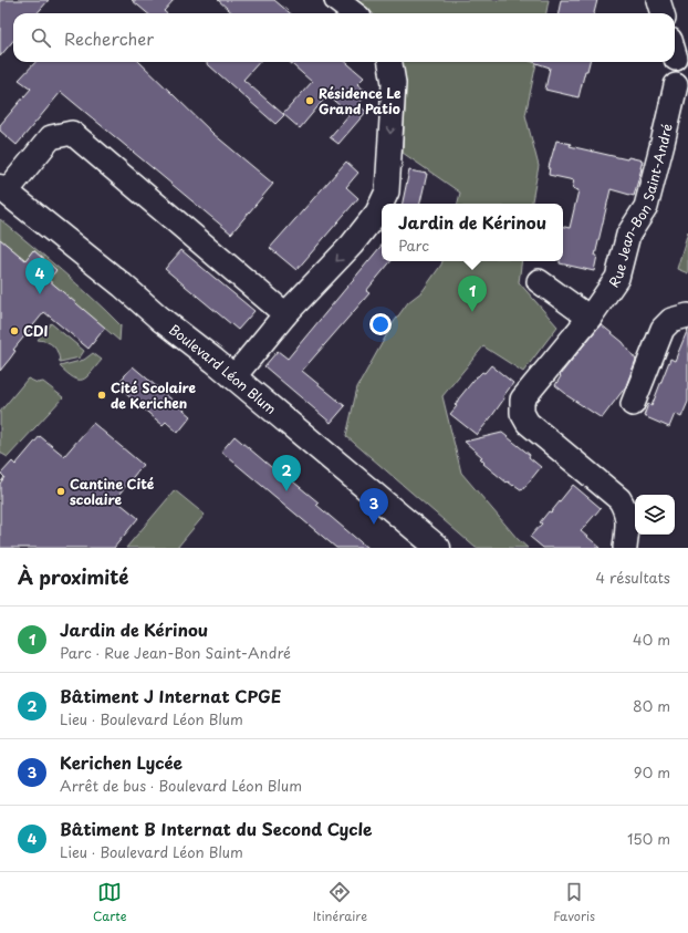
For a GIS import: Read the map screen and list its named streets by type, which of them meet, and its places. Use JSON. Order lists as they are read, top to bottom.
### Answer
{
  "streets": {
    "main road": ["Boulevard Léon Blum"],
    "street": ["Rue Jean-Bon Saint-André"]
  },
  "places": [
    "Résidence Le Grand Patio",
    "CDI",
    "Cité Scolaire de Kerichen",
    "Cantine Cité scolaire"
  ],
  "page": {
    "search": "Rechercher",
    "popup": ["Jardin de Kérinou", "Parc"],
    "pins": [
      "4",
      "1",
      "2",
      "3"
    ],
    "heading": ["À proximité", "4 résultats"],
    "list": [
      {
        "mark": "1",
        "name": "Jardin de Kérinou",
        "note": "Parc · Rue Jean-Bon Saint-André",
        "value": "40 m"
      },
      {
        "mark": "2",
        "name": "Bâtiment J Internat CPGE",
        "note": "Lieu · Boulevard Léon Blum",
        "value": "80 m"
      },
      {
        "mark": "3",
        "name": "Kerichen Lycée",
        "note": "Arrêt de bus · Boulevard Léon Blum",
        "value": "90 m"
      },
      {
        "mark": "4",
        "name": "Bâtiment B Internat du Second Cycle",
        "note": "Lieu · Boulevard Léon Blum",
        "value": "150 m"
      }
    ],
    "nav": ["Carte", "Itinéraire", "Favoris"]
  }
}
